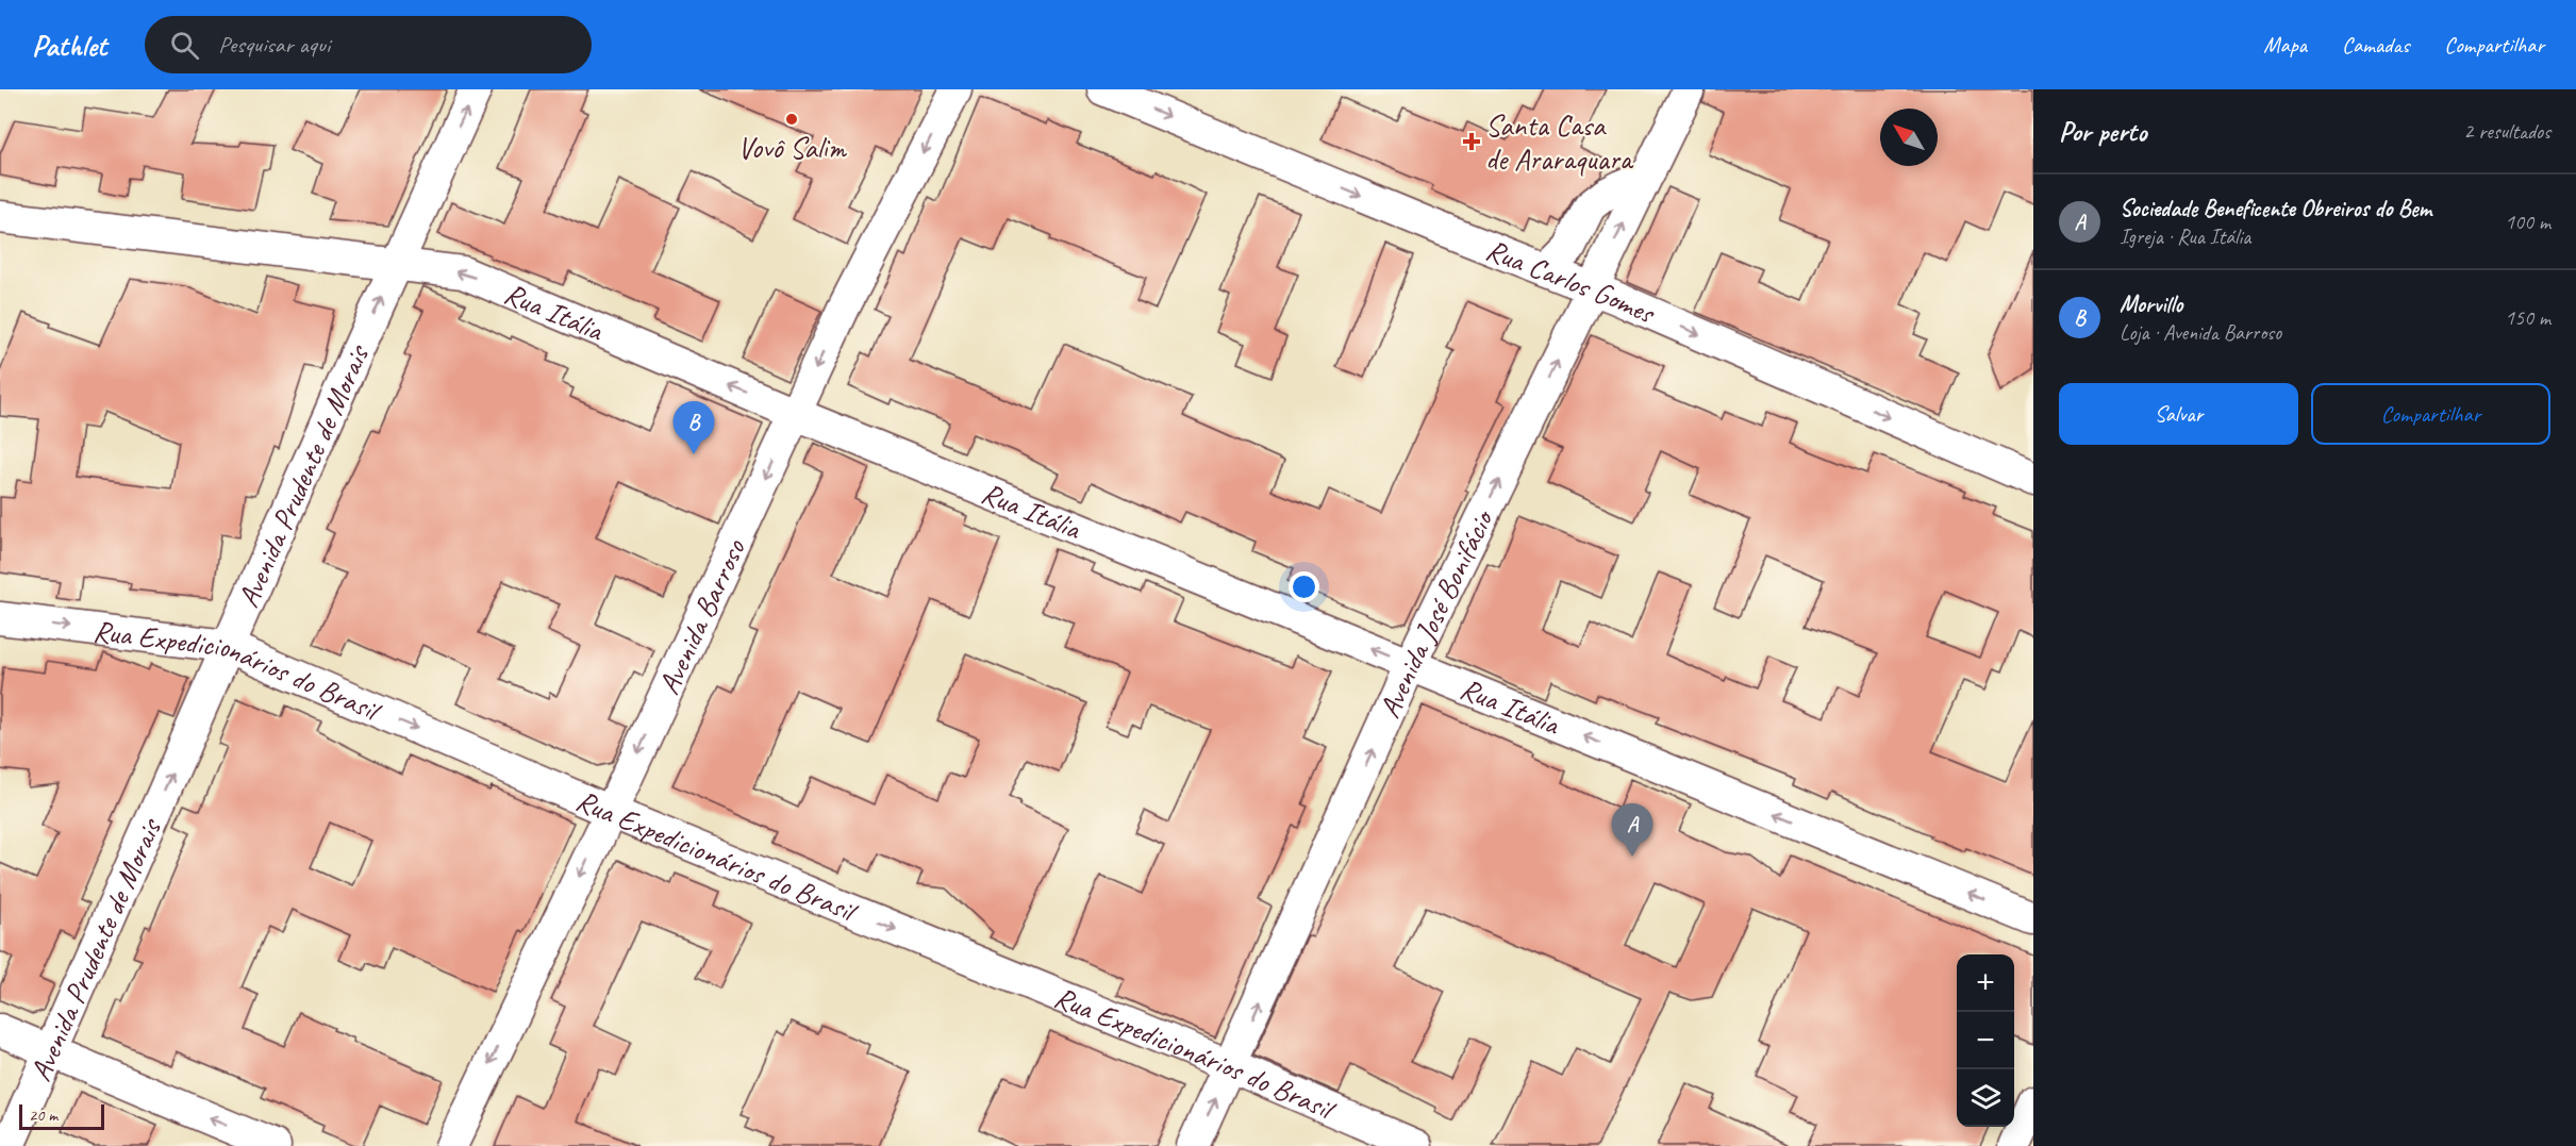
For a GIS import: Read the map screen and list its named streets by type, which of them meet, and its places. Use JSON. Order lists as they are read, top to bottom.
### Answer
{
  "streets": {
    "street": [
      "Rua Carlos Gomes",
      "Rua Itália",
      "Avenida Prudente de Morais",
      "Avenida José Bonifácio",
      "Avenida Barroso",
      "Rua Expedicionários do Brasil"
    ]
  },
  "crossings": [
    ["Rua Carlos Gomes", "Avenida José Bonifácio"],
    ["Rua Itália", "Avenida Prudente de Morais"],
    ["Rua Itália", "Avenida José Bonifácio"],
    ["Rua Itália", "Avenida Barroso"],
    ["Avenida Prudente de Morais", "Rua Expedicionários do Brasil"],
    ["Avenida José Bonifácio", "Rua Expedicionários do Brasil"],
    ["Avenida Barroso", "Rua Expedicionários do Brasil"]
  ],
  "one_way": [
    "Rua Carlos Gomes",
    "Rua Itália",
    "Avenida Prudente de Morais",
    "Avenida José Bonifácio",
    "Avenida Barroso",
    "Rua Expedicionários do Brasil"
  ],
  "places": {
    "other": ["Vovô Salim"],
    "health": ["Santa Casa de Araraquara"]
  },
  "scale_bar": "20 m",
  "north": "top left",
  "page": {
    "header": "Pathlet",
    "search": "Pesquisar aqui",
    "nav": ["Mapa", "Camadas", "Compartilhar"],
    "heading": ["Por perto", "2 resultados"],
    "list": [
      {
        "mark": "A",
        "name": "Sociedade Beneficente Obreiros do Bem",
        "note": "Igreja · Rua Itália",
        "value": "100 m"
      },
      {
        "mark": "B",
        "name": "Morvillo",
        "note": "Loja · Avenida Barroso",
        "value": "150 m"
      }
    ],
    "buttons": ["Salvar", "Compartilhar"],
    "pins": ["B", "A"],
    "map_buttons": ["+", "−"],
    "scale": "20 m"
  }
}
